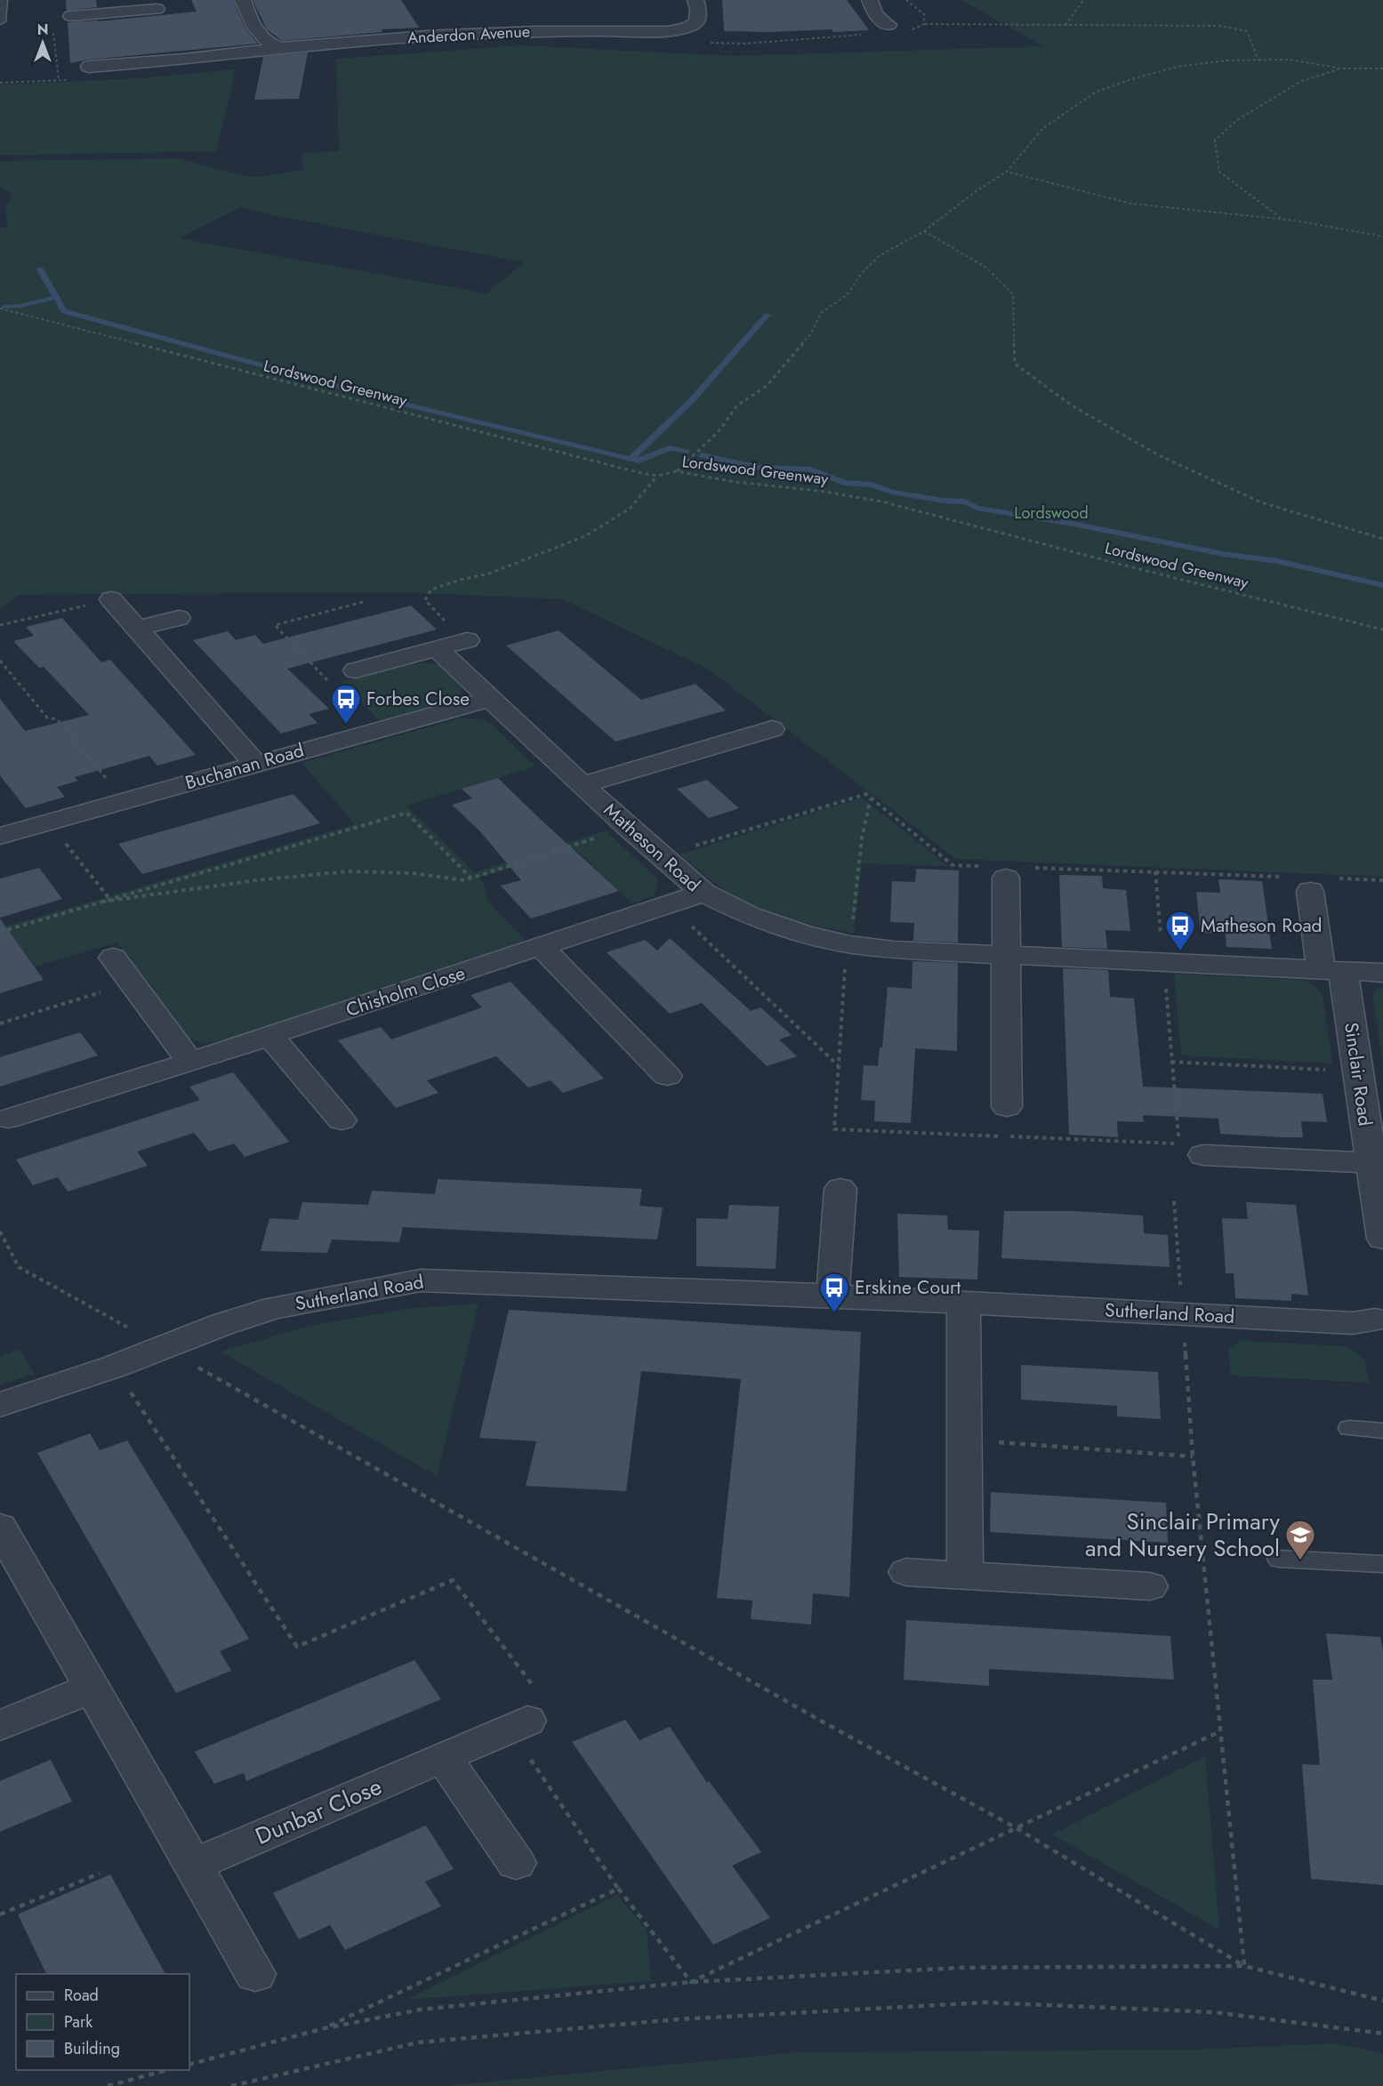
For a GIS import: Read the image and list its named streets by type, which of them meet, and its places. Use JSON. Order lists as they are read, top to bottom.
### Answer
{
  "streets": {
    "street": [
      "Anderdon Avenue",
      "Buchanan Road",
      "Matheson Road",
      "Chisholm Close",
      "Sinclair Road",
      "Sutherland Road",
      "Dunbar Close"
    ],
    "path": ["Lordswood Greenway"]
  },
  "crossings": [
    ["Buchanan Road", "Matheson Road"],
    ["Matheson Road", "Chisholm Close"],
    ["Matheson Road", "Sinclair Road"]
  ],
  "parks": ["Lordswood"],
  "places": {
    "bus stop": ["Forbes Close", "Matheson Road", "Erskine Court"],
    "school or university": ["Sinclair Primary and Nursery School"]
  },
  "legend": ["Road", "Park", "Building"],
  "north": "top"
}
